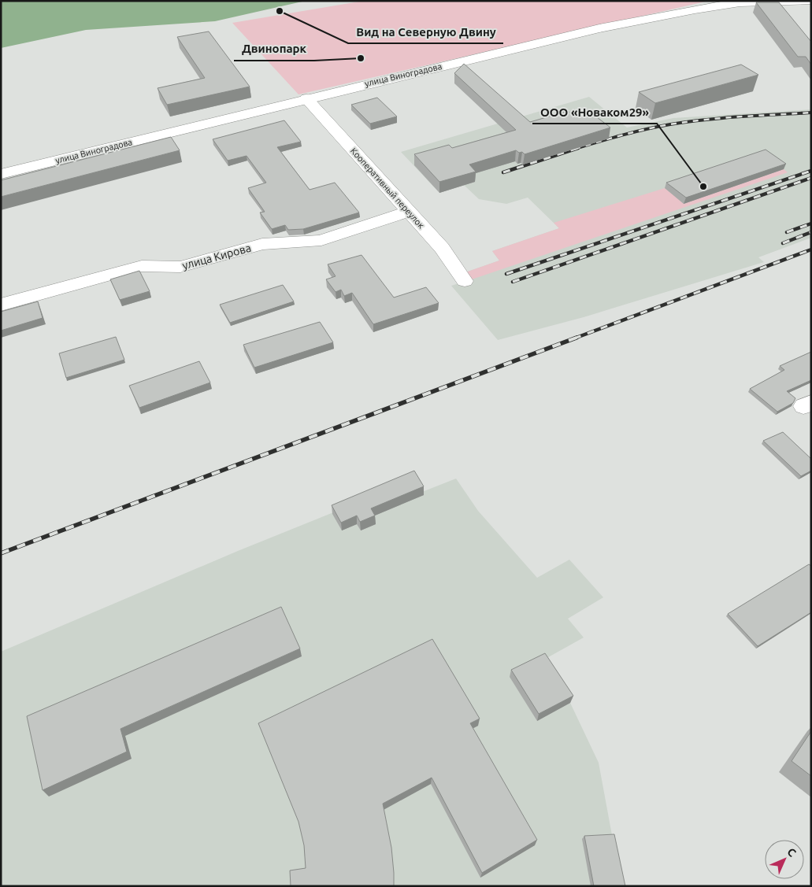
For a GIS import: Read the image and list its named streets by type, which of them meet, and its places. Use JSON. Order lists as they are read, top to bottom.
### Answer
{
  "streets": {
    "main road": ["улица Виноградова", "Кооперативный переулок", "улица Кирова"]
  },
  "crossings": [
    ["улица Виноградова", "Кооперативный переулок"],
    ["Кооперативный переулок", "улица Кирова"]
  ],
  "places": ["Вид на Северную Двину", "Двинопарк", "ООО «Новаком29»"],
  "north": "top right"
}
